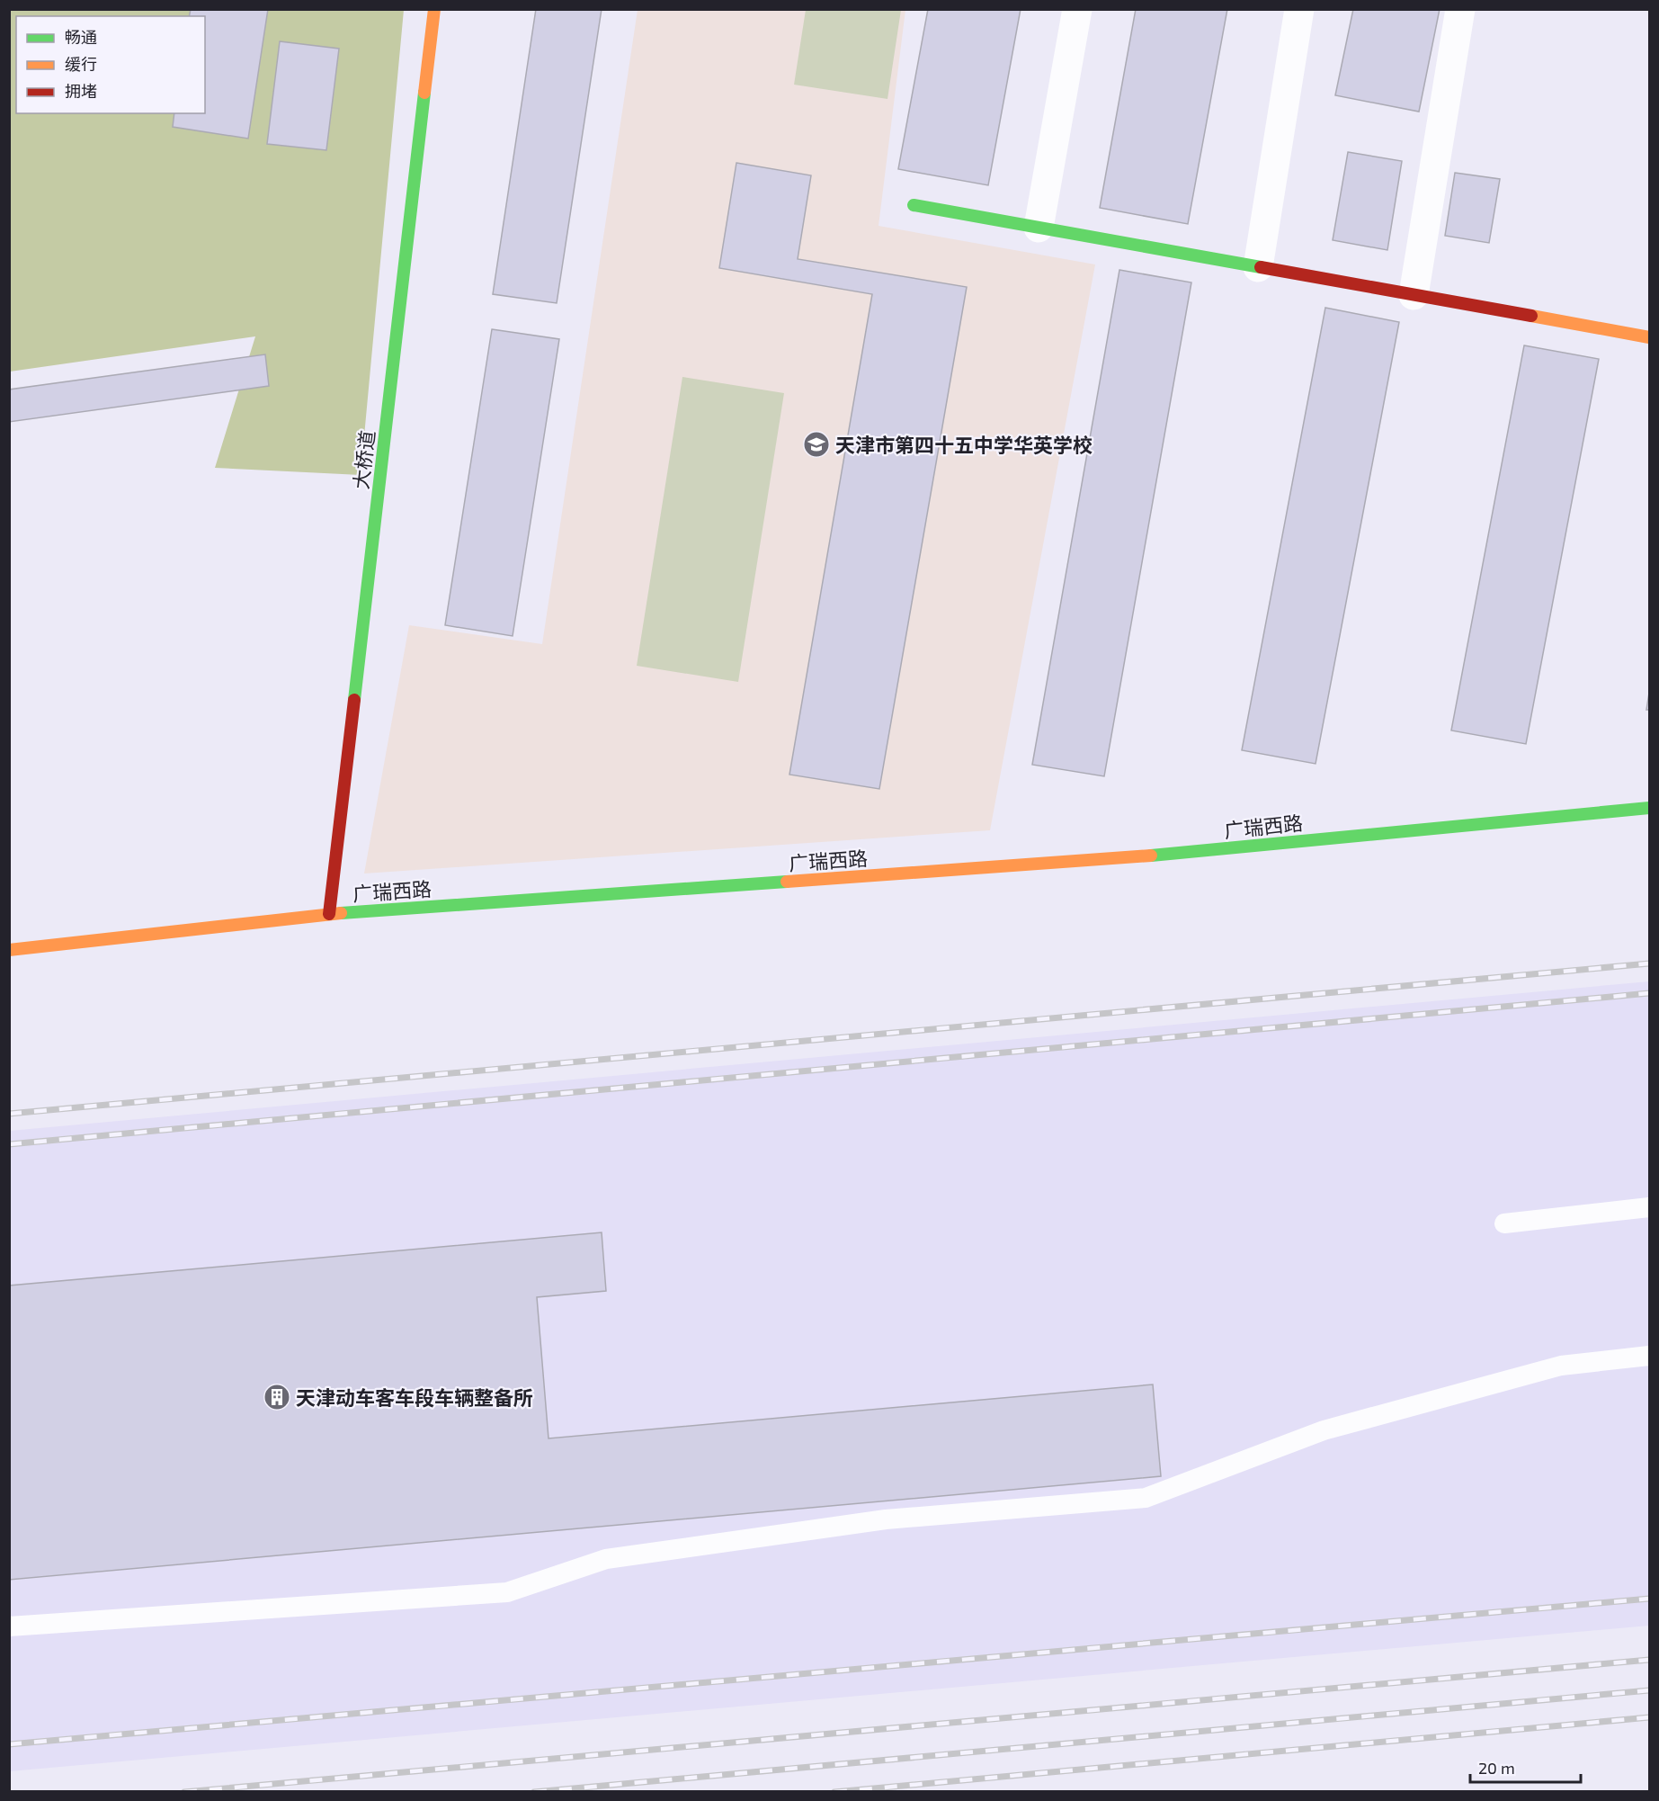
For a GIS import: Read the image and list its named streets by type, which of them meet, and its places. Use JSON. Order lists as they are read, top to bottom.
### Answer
{
  "streets": {
    "street": ["大桥道", "广瑞西路"]
  },
  "crossings": [
    ["大桥道", "广瑞西路"]
  ],
  "places": {
    "school or university": ["天津市第四十五中学华英学校"],
    "building": ["天津动车客车段车辆整备所"]
  },
  "legend": ["畅通", "缓行", "拥堵"],
  "scale_bar": "20 m"
}
